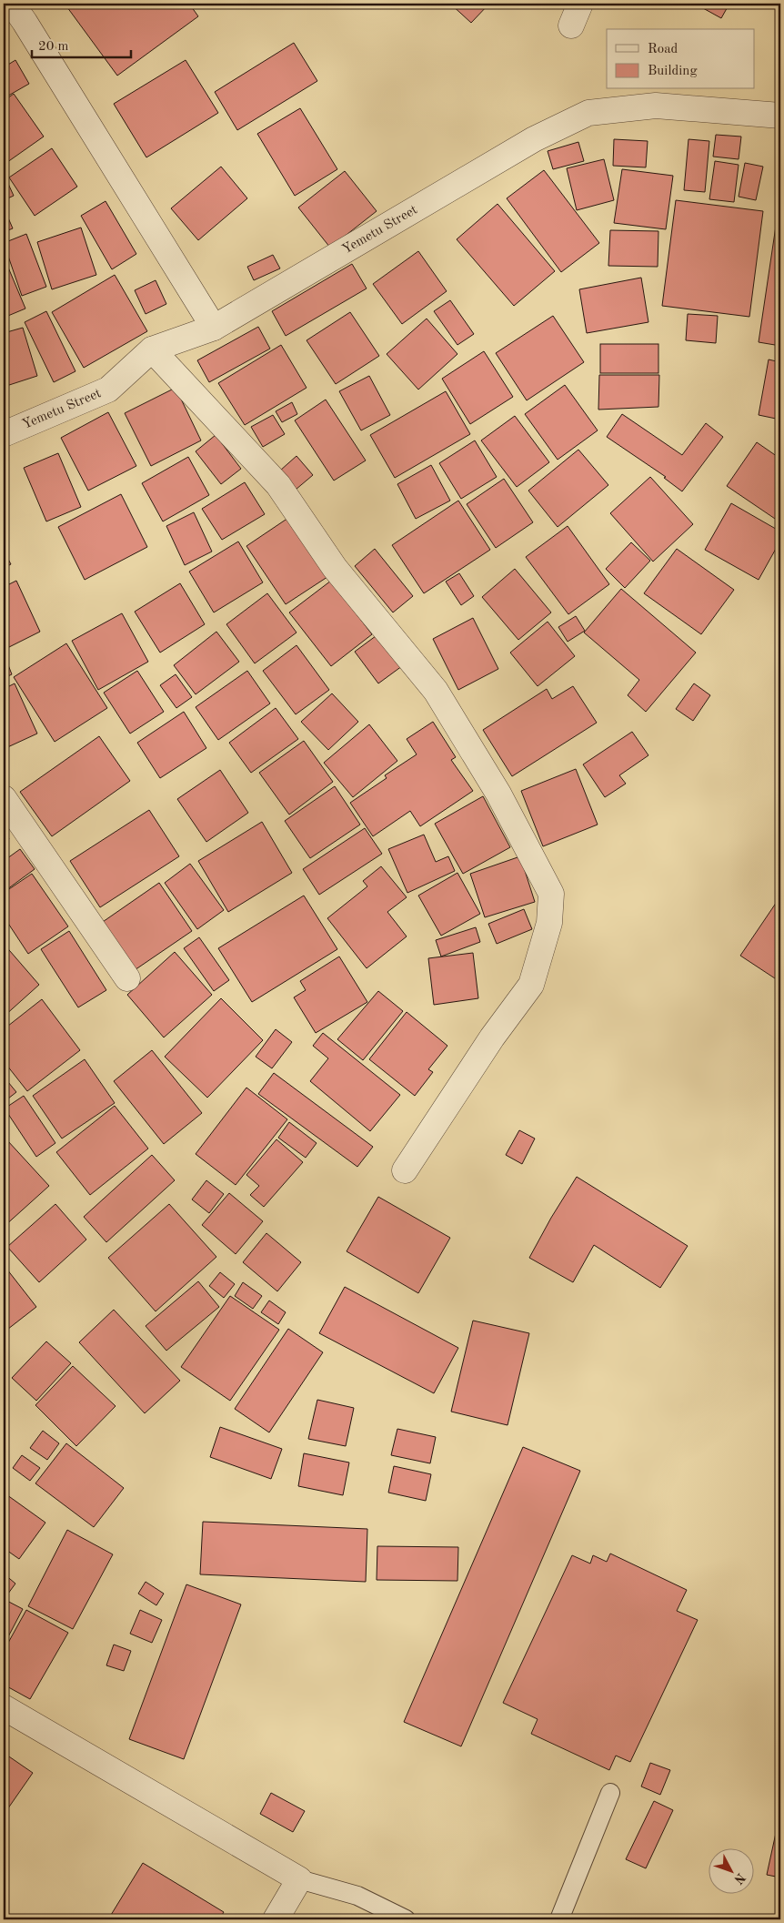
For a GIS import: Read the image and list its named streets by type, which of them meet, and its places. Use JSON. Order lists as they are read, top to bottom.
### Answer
{
  "streets": {
    "street": ["Yemetu Street"]
  },
  "legend": ["Road", "Building"],
  "scale_bar": "20 m",
  "north": "bottom right"
}
